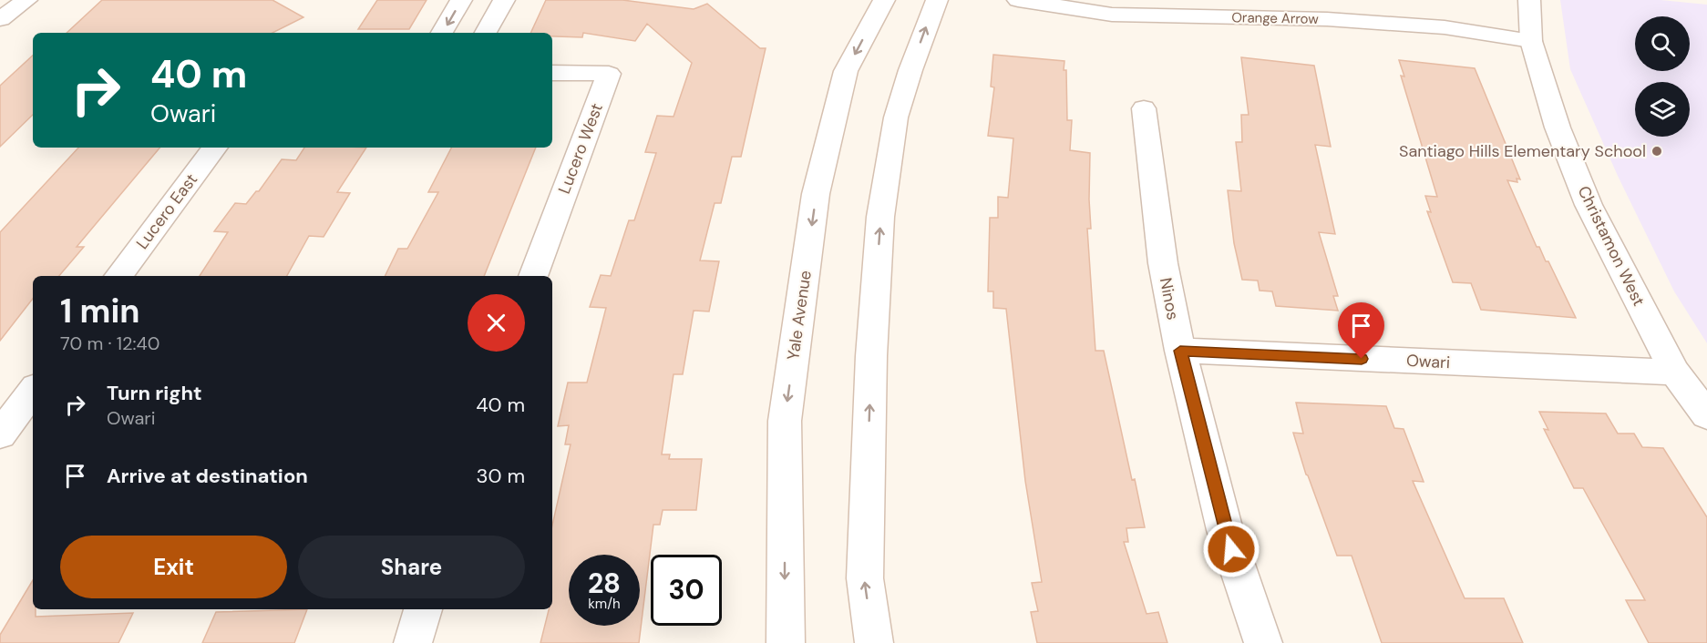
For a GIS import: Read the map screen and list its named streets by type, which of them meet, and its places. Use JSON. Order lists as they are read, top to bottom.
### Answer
{
  "streets": {
    "street": [
      "Orange Arrow",
      "Lucero West",
      "Lucero East",
      "Christamon West",
      "Ninos",
      "Yale Avenue",
      "Owari"
    ]
  },
  "crossings": [
    ["Orange Arrow", "Christamon West"],
    ["Christamon West", "Owari"],
    ["Ninos", "Owari"]
  ],
  "places": ["Santiago Hills Elementary School"],
  "page": {
    "turn": ["40 m", "Owari"],
    "heading": ["1 min", "70 m · 12:40"],
    "list": [
      {
        "name": "Turn right",
        "note": "Owari",
        "value": "40 m"
      },
      {
        "name": "Arrive at destination",
        "value": "30 m"
      }
    ],
    "buttons": ["Exit", "Share"],
    "speed": "28 km/h",
    "limit": "30"
  }
}
